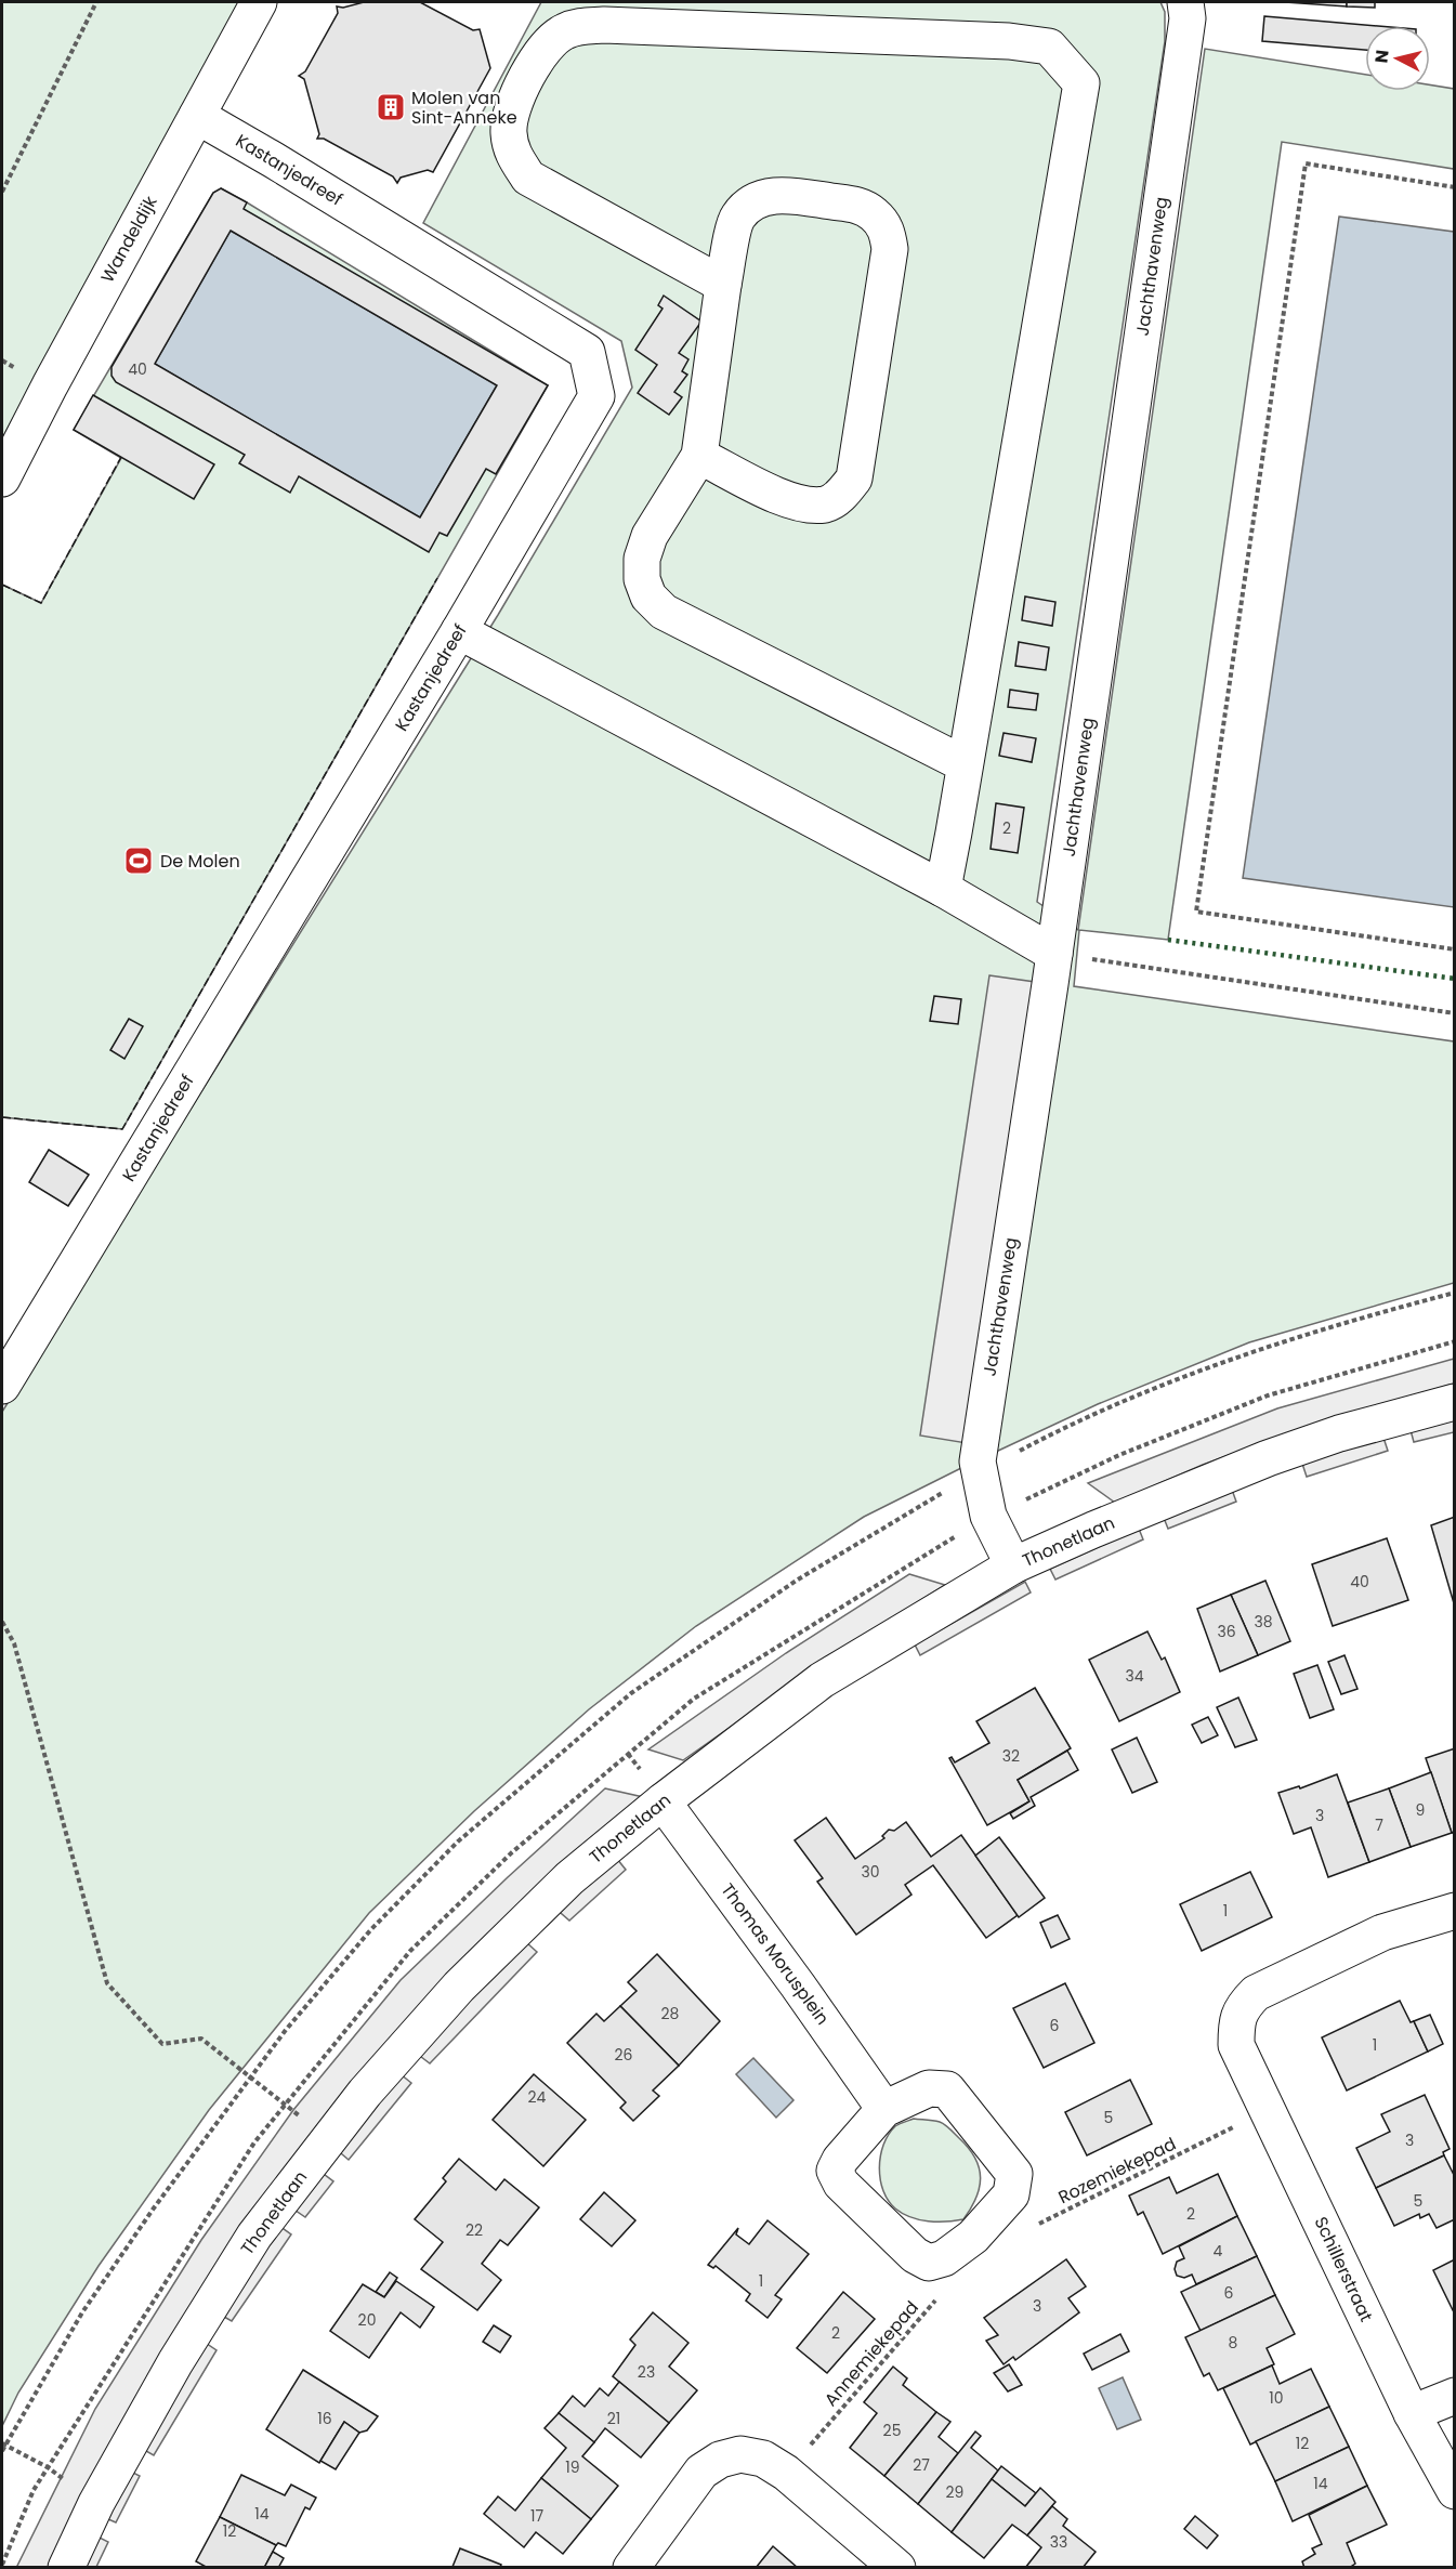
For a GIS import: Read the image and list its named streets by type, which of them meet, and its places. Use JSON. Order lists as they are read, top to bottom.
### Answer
{
  "streets": {
    "street": [
      "Kastanjedreef",
      "Wandeldijk",
      "Jachthavenweg",
      "Thonetlaan",
      "Thomas Morusplein",
      "Schillerstraat"
    ],
    "path": ["Rozemiekepad", "Annemiekepad"]
  },
  "crossings": [
    ["Kastanjedreef", "Wandeldijk"],
    ["Jachthavenweg", "Thonetlaan"],
    ["Thonetlaan", "Thomas Morusplein"],
    ["Rozemiekepad", "Schillerstraat"]
  ],
  "places": {
    "building": ["Molen van Sint-Anneke"],
    "sports": ["De Molen"]
  },
  "house_numbers": [
    "40",
    "2",
    "40",
    "38",
    "36",
    "34",
    "32",
    "9",
    "3",
    "7",
    "30",
    "1",
    "28",
    "6",
    "1",
    "26",
    "24",
    "5",
    "3",
    "5",
    "2",
    "22",
    "4",
    "1",
    "6",
    "3",
    "20",
    "2",
    "8",
    "23",
    "10",
    "16",
    "21",
    "25",
    "12",
    "27",
    "19",
    "14",
    "29",
    "14",
    "17",
    "12",
    "33"
  ],
  "north": "left"
}
